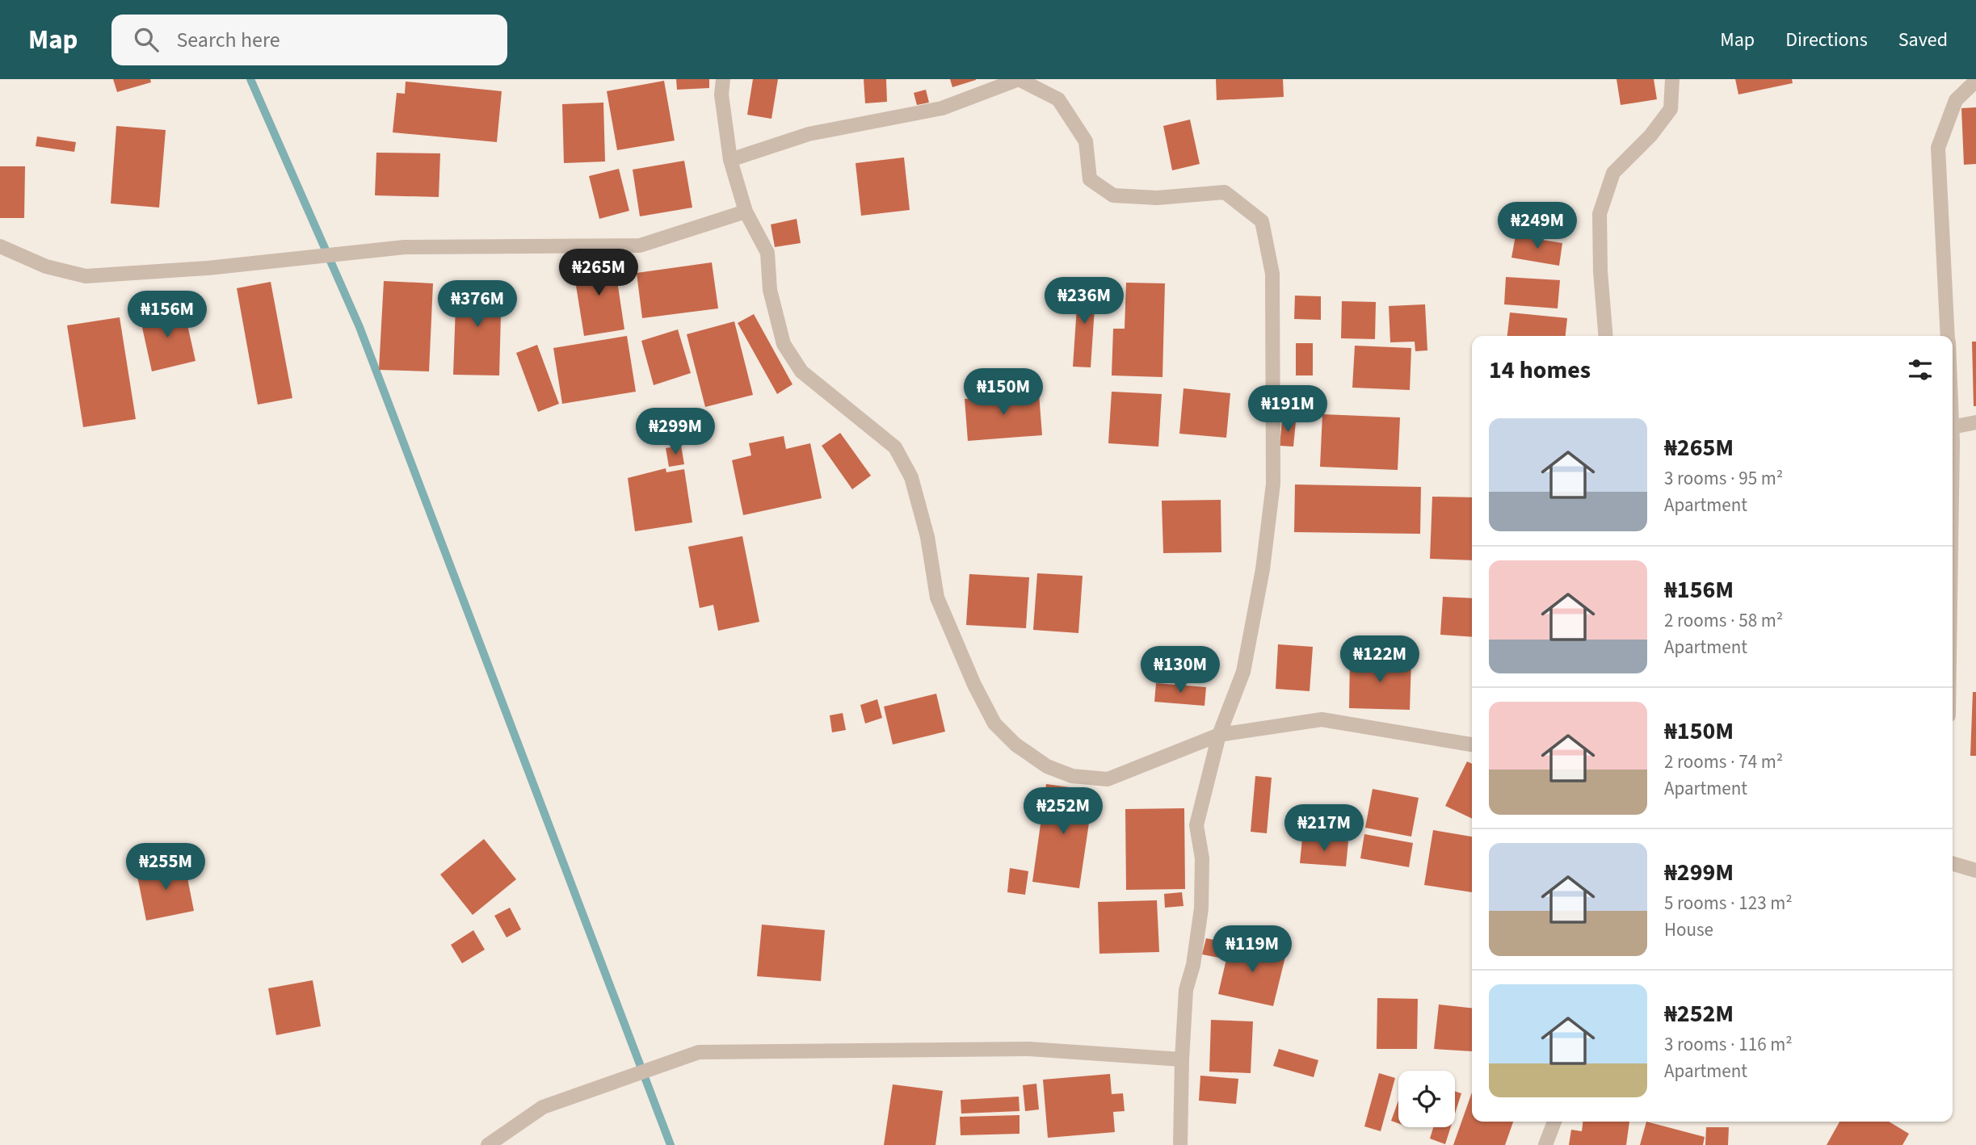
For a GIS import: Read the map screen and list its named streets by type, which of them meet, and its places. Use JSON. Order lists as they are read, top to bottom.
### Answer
{
  "page": {
    "header": "Map",
    "search": "Search here",
    "nav": ["Map", "Directions", "Saved"],
    "price": [
      "₦249M",
      "₦265M",
      "₦236M",
      "₦376M",
      "₦156M",
      "₦150M",
      "₦191M",
      "₦299M",
      "₦122M",
      "₦130M",
      "₦252M",
      "₦217M",
      "₦255M",
      "₦119M"
    ],
    "heading": "14 homes",
    "list": [
      {
        "name": "₦265M",
        "note": "3 rooms · 95 m² · Apartment"
      },
      {
        "name": "₦156M",
        "note": "2 rooms · 58 m² · Apartment"
      },
      {
        "name": "₦150M",
        "note": "2 rooms · 74 m² · Apartment"
      },
      {
        "name": "₦299M",
        "note": "5 rooms · 123 m² · House"
      },
      {
        "name": "₦252M",
        "note": "3 rooms · 116 m² · Apartment"
      }
    ]
  }
}
